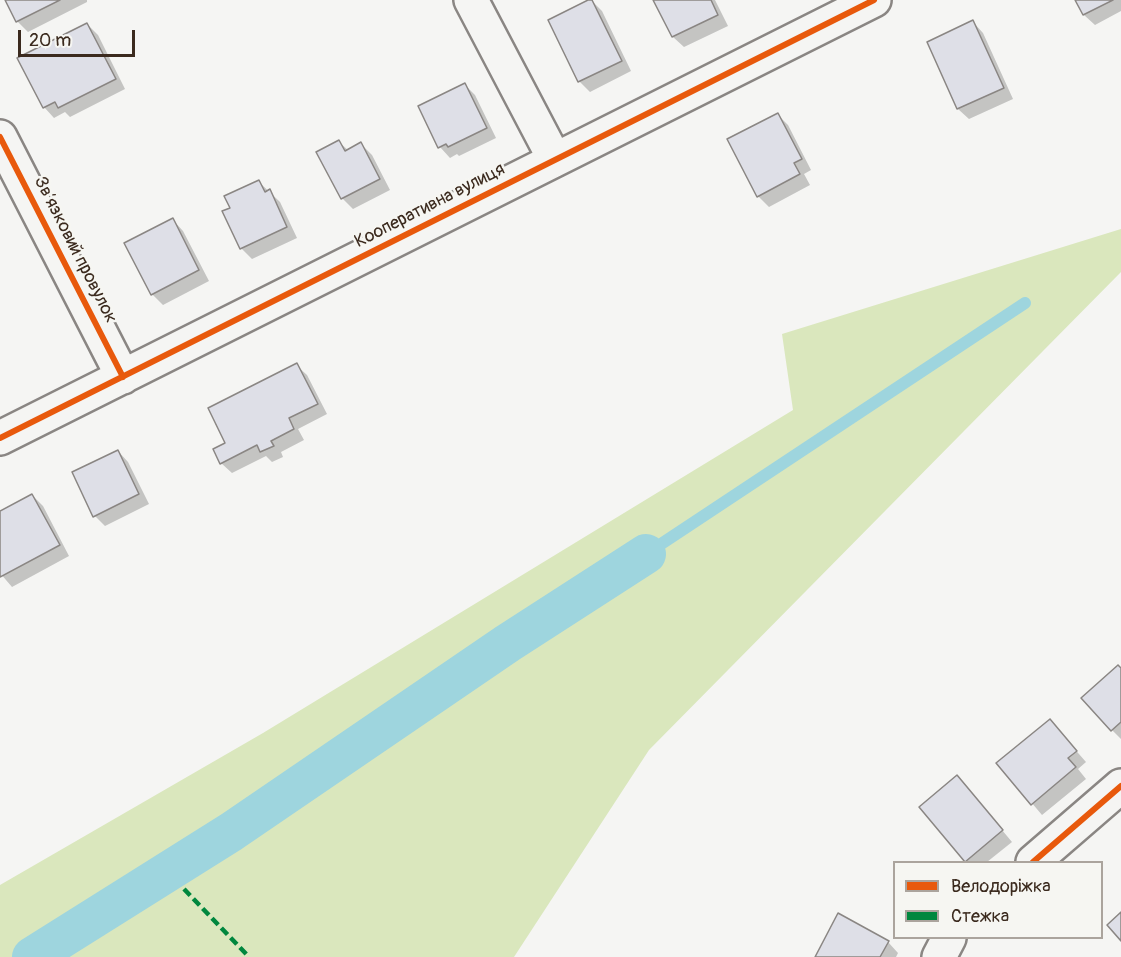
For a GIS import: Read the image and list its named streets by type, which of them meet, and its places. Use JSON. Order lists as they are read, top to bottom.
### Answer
{
  "streets": {
    "street": ["Кооперативна вулиця", "Звʼязковий провулок"]
  },
  "crossings": [
    ["Кооперативна вулиця", "Звʼязковий провулок"]
  ],
  "legend": ["Велодоріжка", "Стежка"],
  "scale_bar": "20 m"
}
